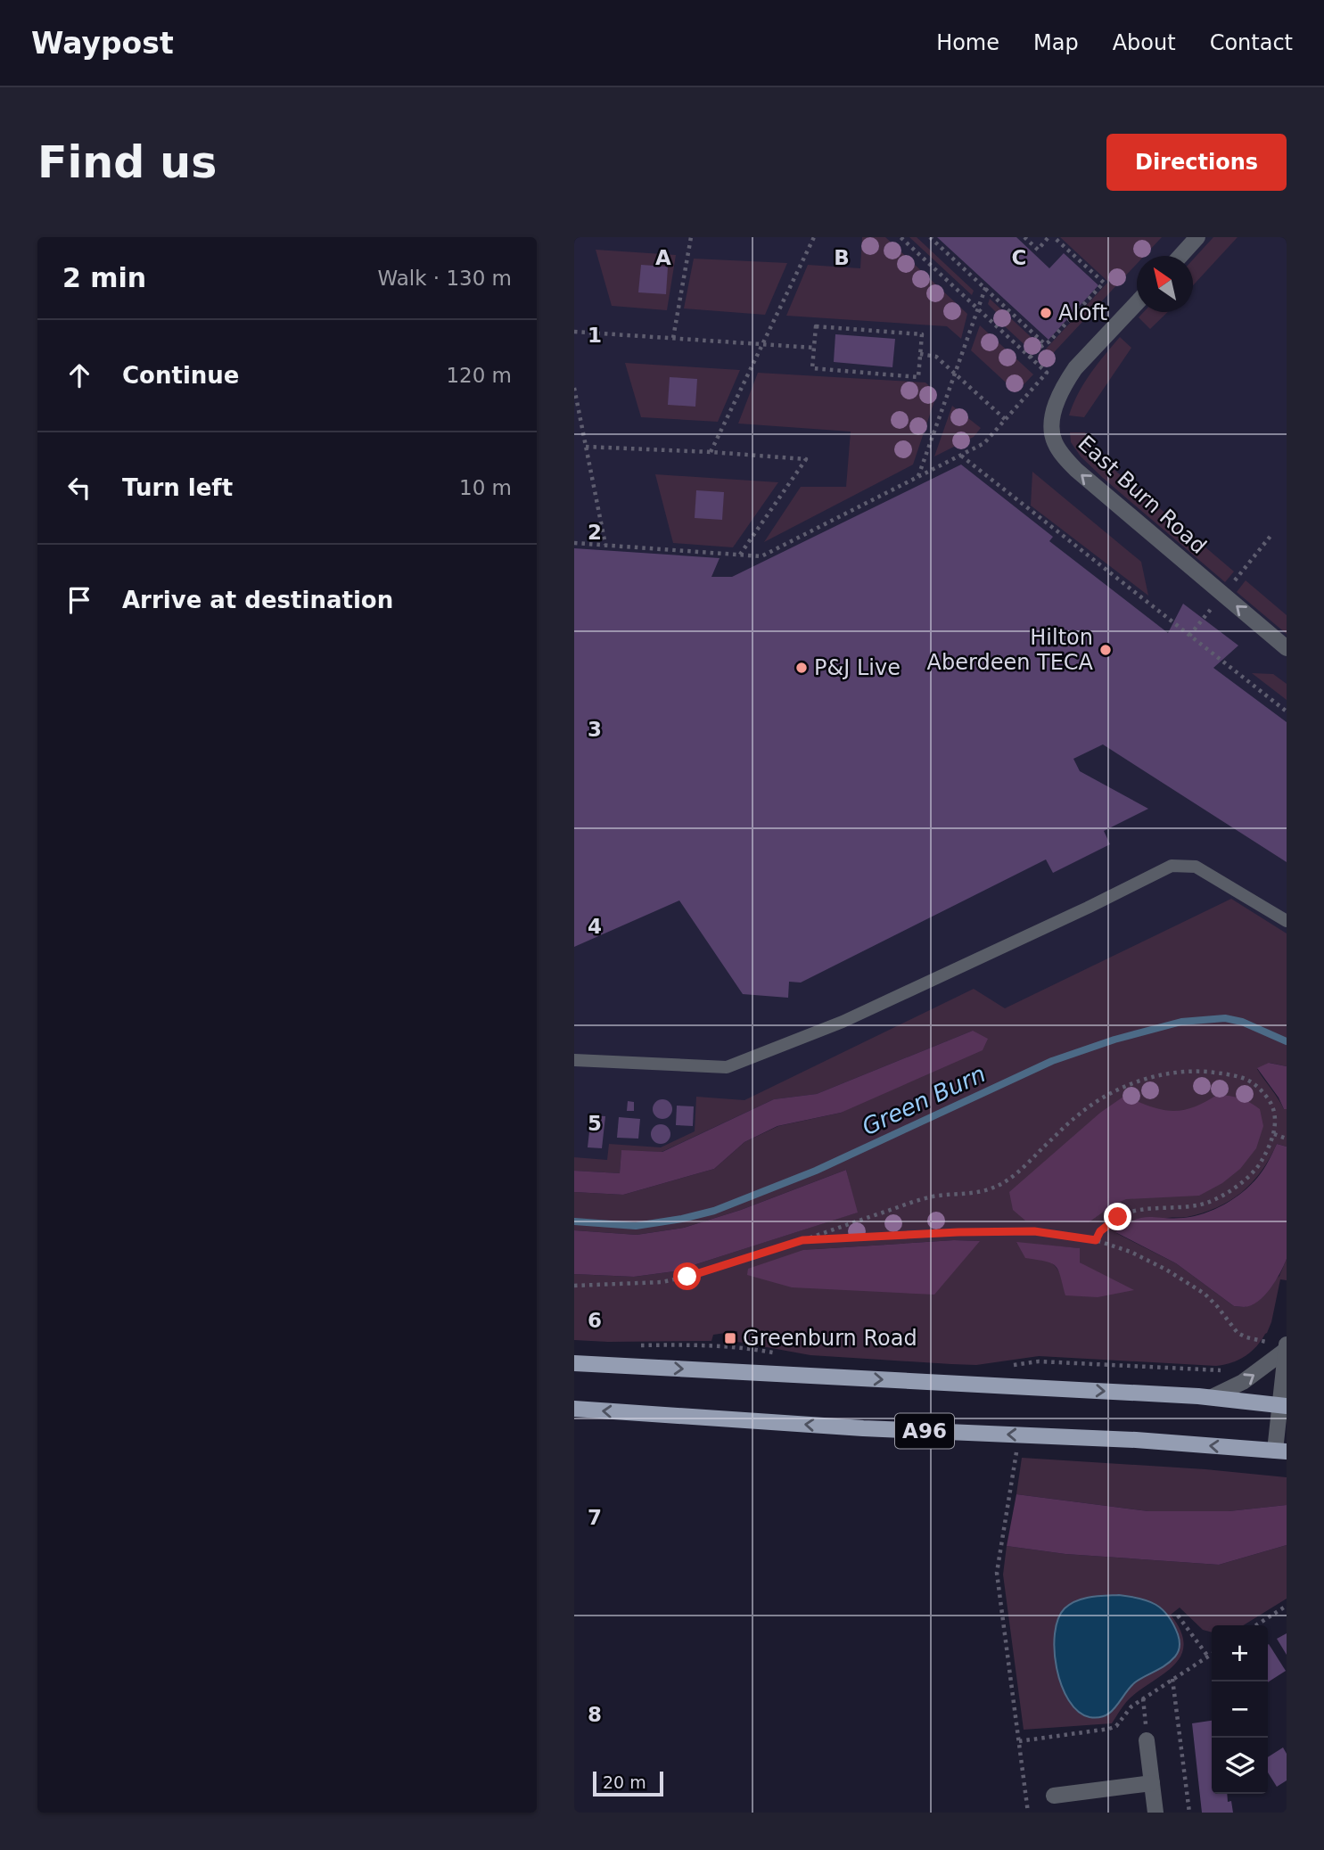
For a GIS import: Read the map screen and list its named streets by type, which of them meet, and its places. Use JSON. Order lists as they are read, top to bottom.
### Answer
{
  "streets": {
    "main road": ["A96"],
    "street": ["East Burn Road"]
  },
  "water": ["Green Burn"],
  "places": {
    "other": ["Aloft", "Hilton Aberdeen TECA", "P&J Live"],
    "transit": ["Greenburn Road"]
  },
  "scale_bar": "20 m",
  "north": "top left",
  "page": {
    "header": "Waypost",
    "nav": [
      "Home",
      "Map",
      "About",
      "Contact"
    ],
    "buttons": "Directions",
    "title": "Find us",
    "heading": ["2 min", "Walk · 130 m"],
    "list": [
      ["Continue", "120 m"],
      ["Turn left", "10 m"],
      "Arrive at destination"
    ],
    "map_buttons": ["+", "−"],
    "scale": "20 m"
  },
  "grid": {
    "columns": ["A", "B", "C"],
    "rows": [
      "1",
      "2",
      "3",
      "4",
      "5",
      "6",
      "7",
      "8"
    ]
  }
}
